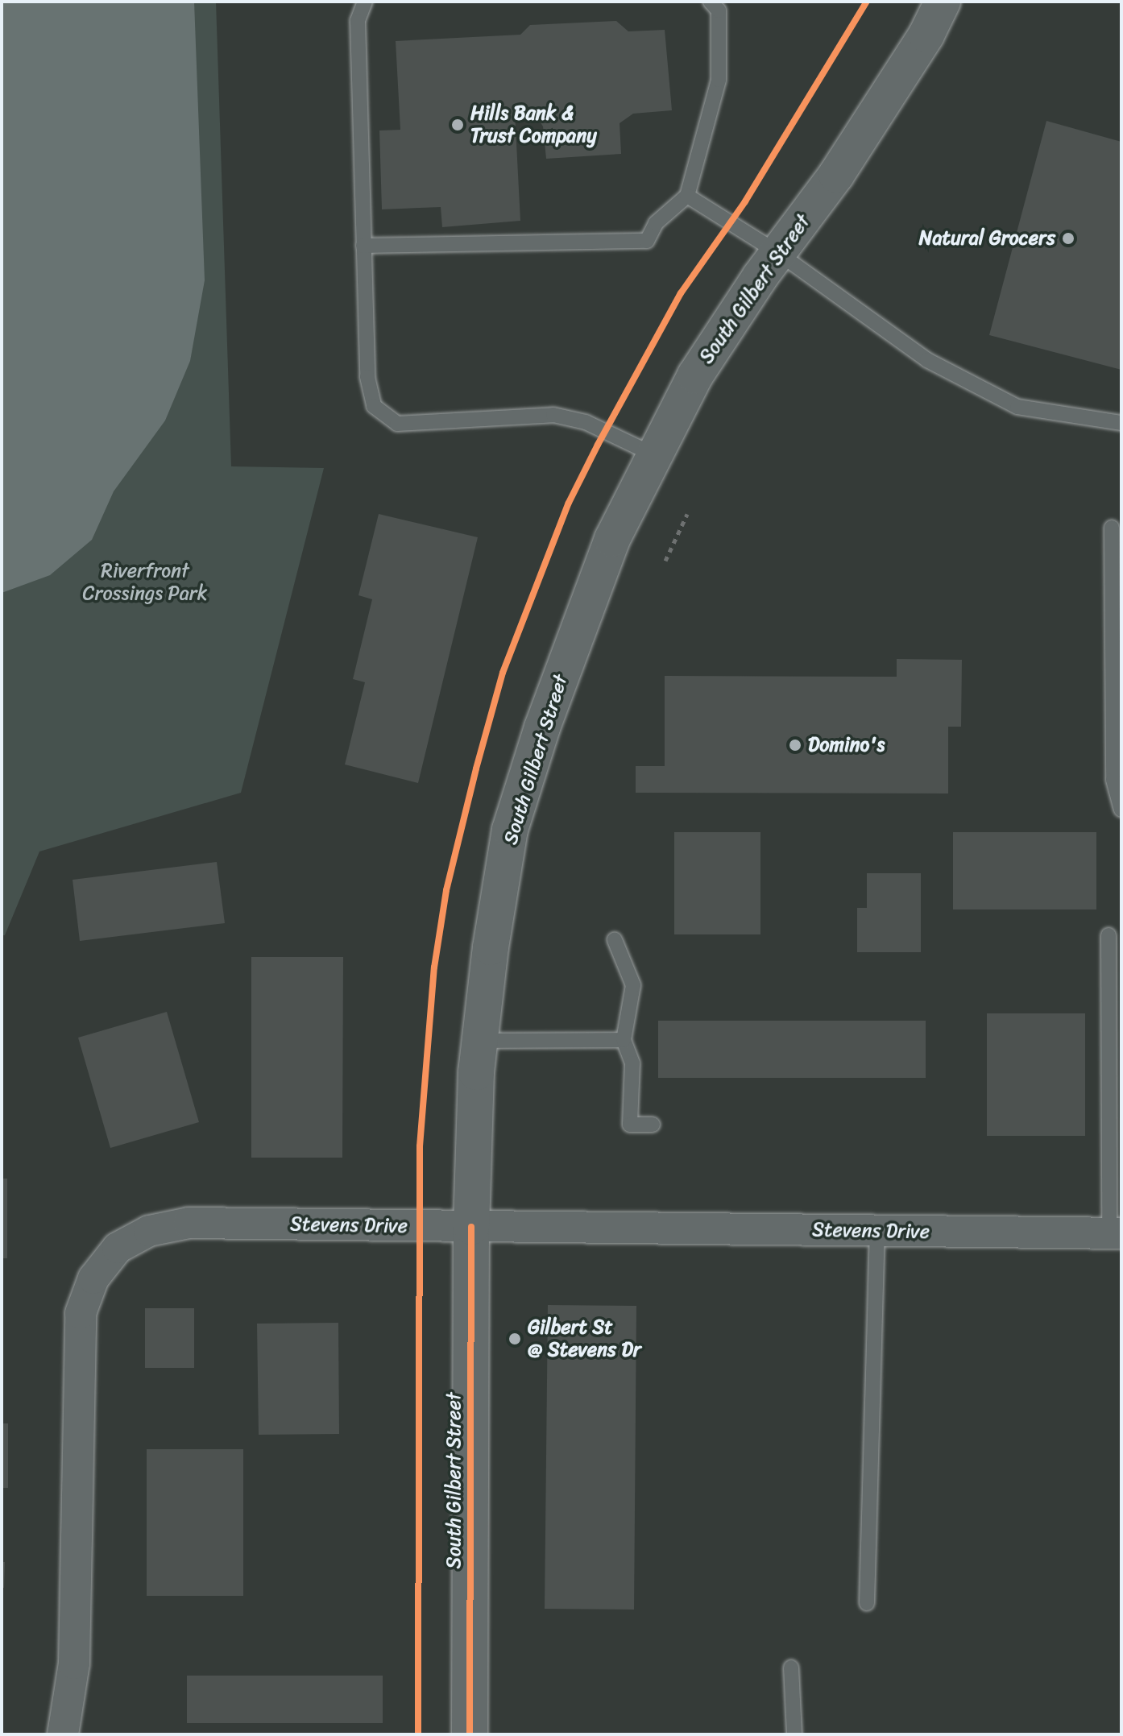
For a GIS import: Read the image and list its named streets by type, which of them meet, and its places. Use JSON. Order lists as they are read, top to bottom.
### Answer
{
  "streets": {
    "main road": ["South Gilbert Street"],
    "street": ["Stevens Drive"]
  },
  "crossings": [
    ["South Gilbert Street", "Stevens Drive"]
  ],
  "parks": ["Riverfront Crossings Park"],
  "places": [
    "Hills Bank & Trust Company",
    "Natural Grocers",
    "Domino's",
    "Gilbert St @ Stevens Dr"
  ]
}
